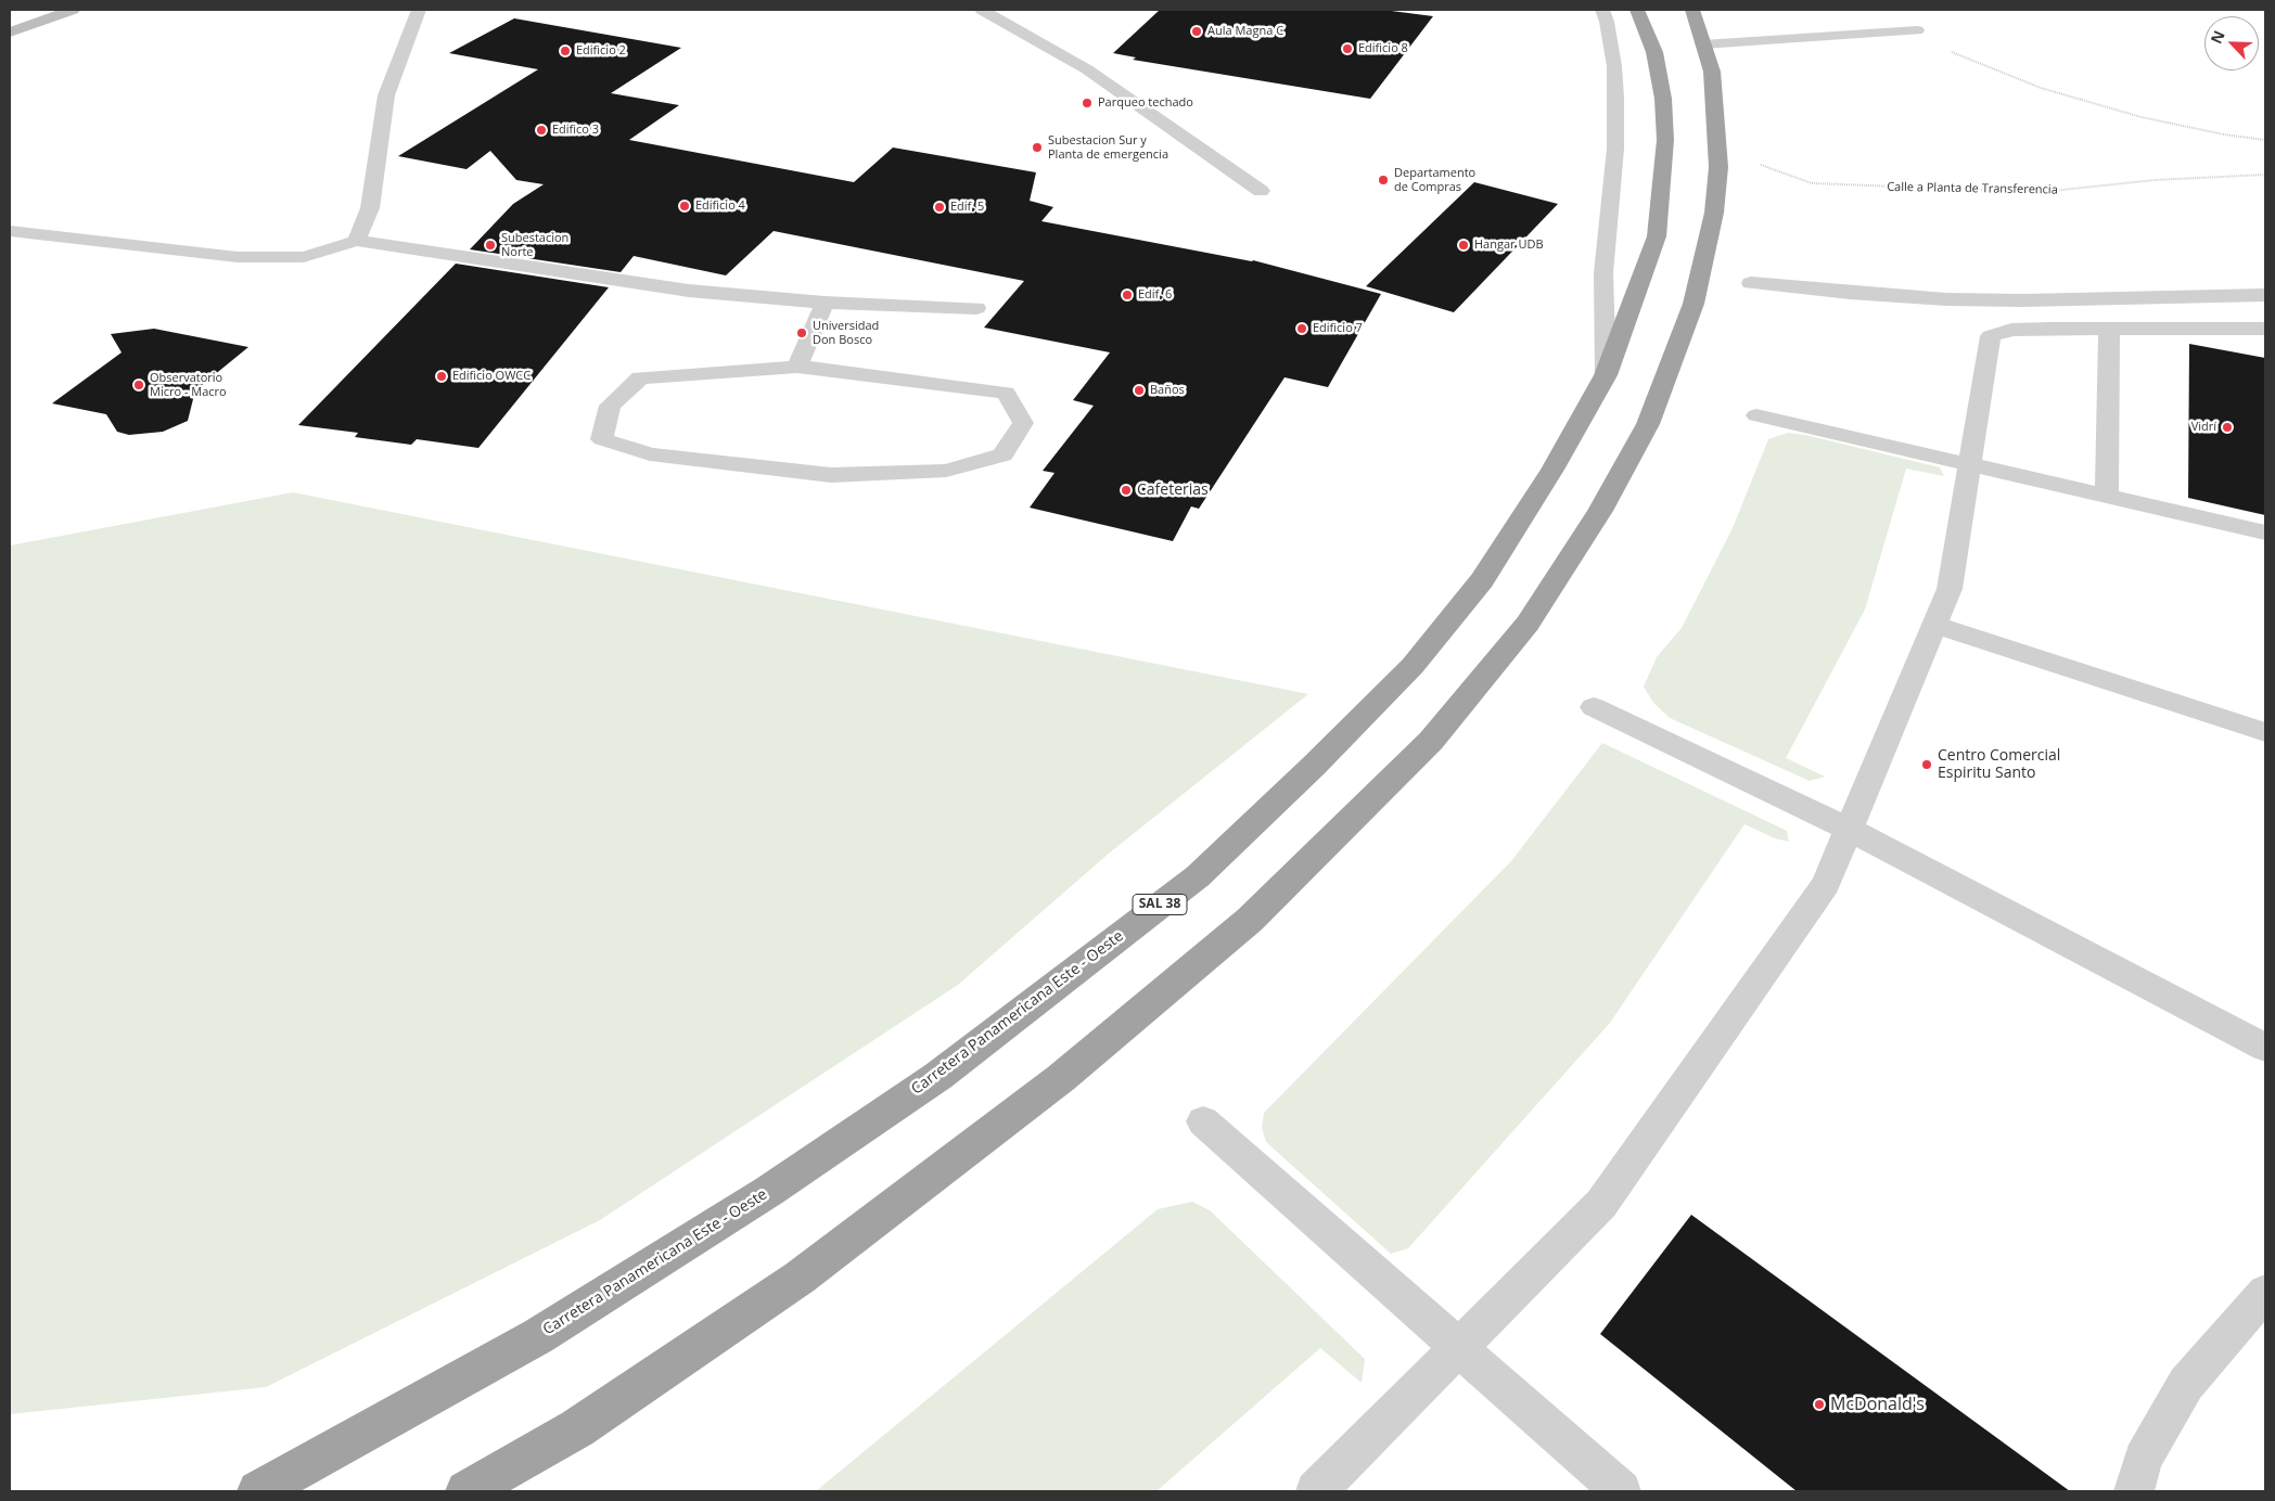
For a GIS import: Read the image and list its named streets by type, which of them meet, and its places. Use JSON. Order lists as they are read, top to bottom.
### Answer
{
  "streets": {
    "highway": ["SAL 38", "Carretera Panamericana Este - Oeste"],
    "path": ["Calle a Planta de Transferencia"]
  },
  "places": [
    "Aula Magna C",
    "Edificio 8",
    "Edificio 2",
    "Parqueo techado",
    "Edifico 3",
    "Subestacion Sur y Planta de emergencia",
    "Departamento de Compras",
    "Edificio 4",
    "Edif. 5",
    "Subestacion Norte",
    "Hangar UDB",
    "Edif. 6",
    "Edificio 7",
    "Universidad Don Bosco",
    "Edificio OWCC",
    "Observatorio Micro - Macro",
    "Baños",
    "Vidrí",
    "Cafeterias",
    "Centro Comercial Espiritu Santo",
    "McDonald's"
  ],
  "north": "top left"
}
